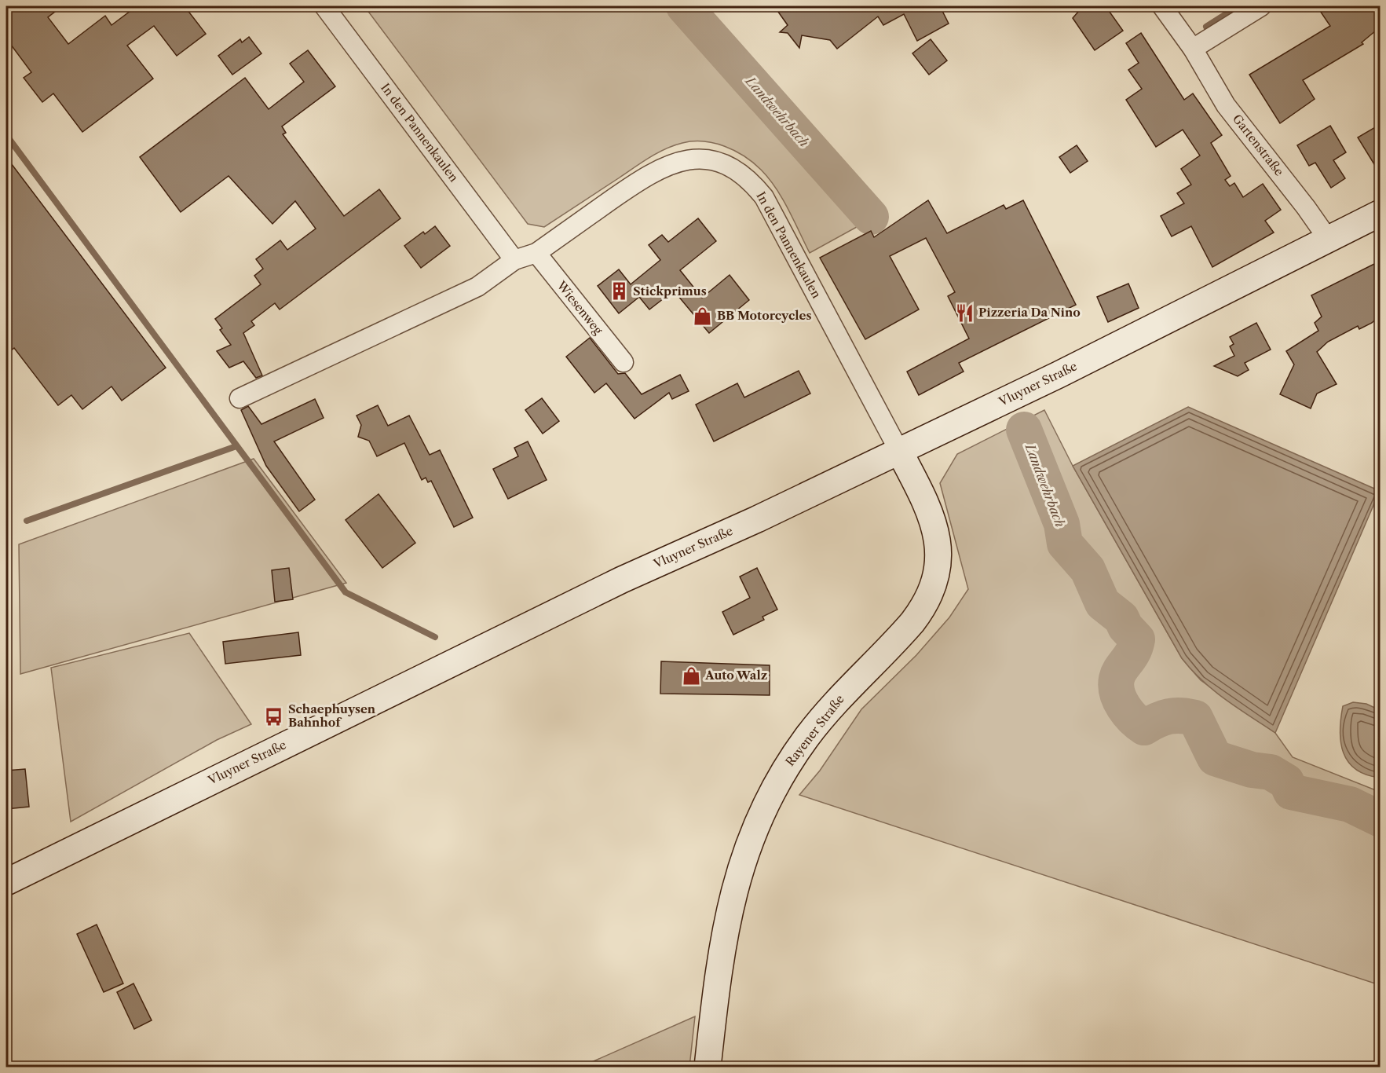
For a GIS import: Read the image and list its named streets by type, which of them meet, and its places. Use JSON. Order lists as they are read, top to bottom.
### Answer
{
  "streets": {
    "main road": ["Vluyner Straße", "Rayener Straße"],
    "street": ["In den Pannenkaulen", "Gartenstraße", "Wiesenweg"]
  },
  "crossings": [
    ["In den Pannenkaulen", "Wiesenweg"],
    ["In den Pannenkaulen", "Vluyner Straße"],
    ["In den Pannenkaulen", "Rayener Straße"],
    ["Gartenstraße", "Vluyner Straße"],
    ["Vluyner Straße", "Rayener Straße"]
  ],
  "water": ["Landwehrbach"],
  "places": {
    "building": ["Stickprimus"],
    "restaurant": ["Pizzeria Da Nino"],
    "shop": ["BB Motorcycles", "Auto Walz"],
    "bus stop": ["Schaephuysen Bahnhof"]
  }
}
